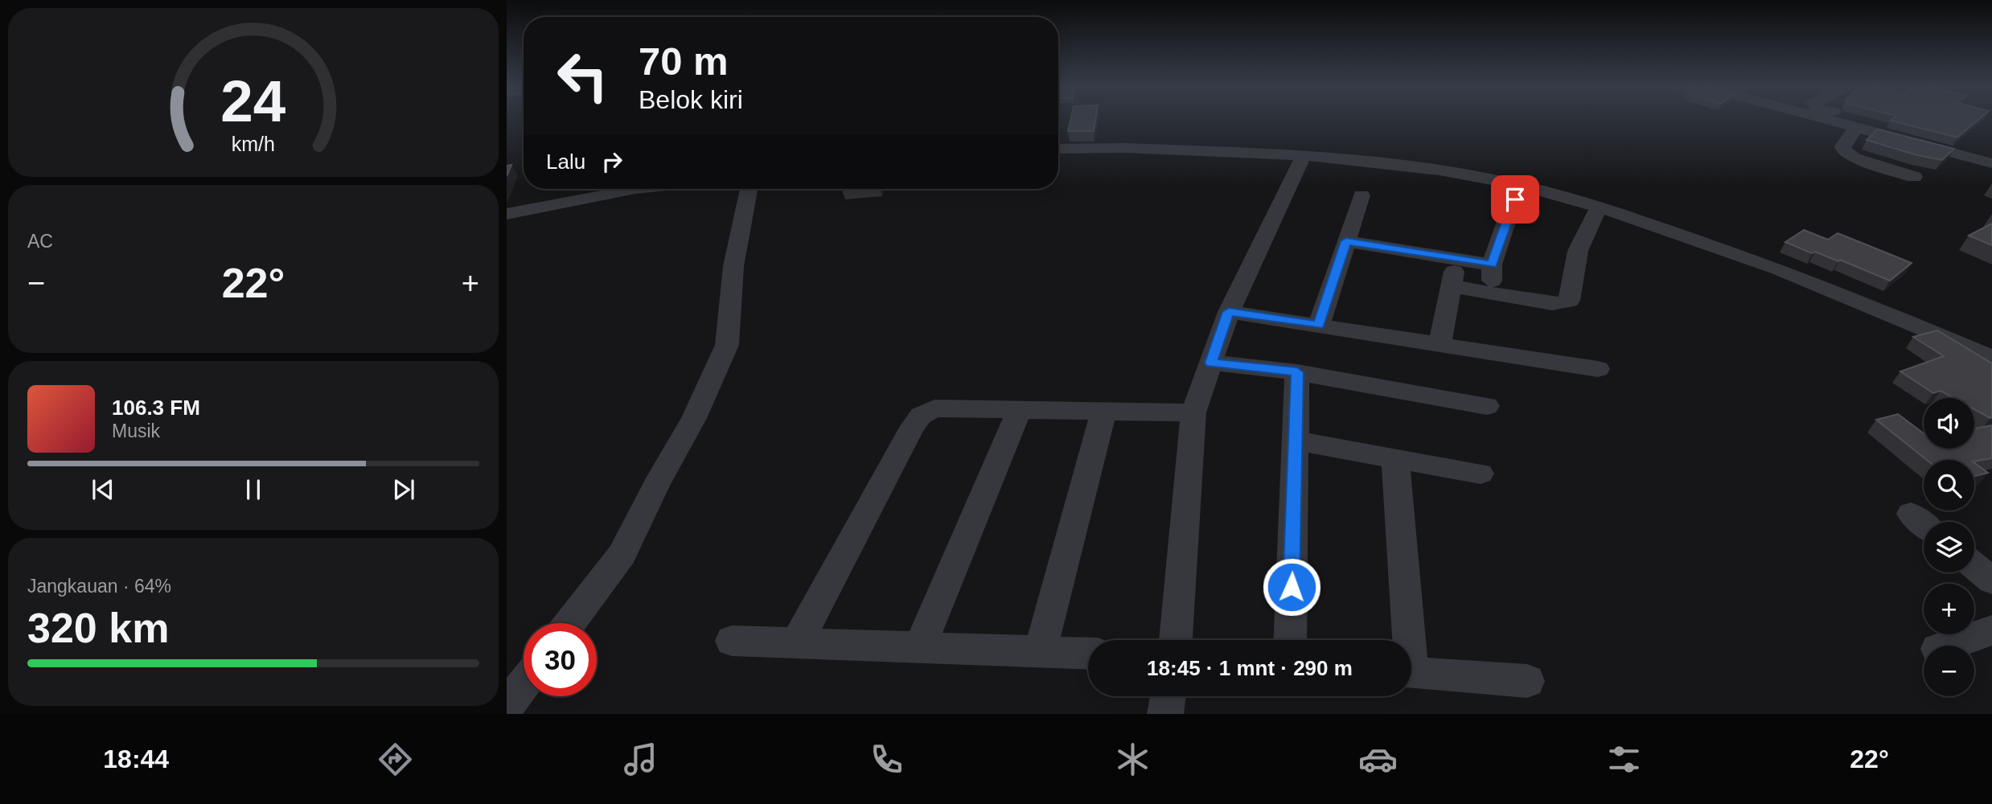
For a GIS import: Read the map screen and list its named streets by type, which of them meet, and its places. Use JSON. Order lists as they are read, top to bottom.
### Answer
{
  "page": {
    "turn": ["70 m", "Belok kiri"],
    "then": "Lalu",
    "tile": [
      "AC",
      ["Jangkauan · 64%", "320 km"]
    ],
    "heat": ["−", "22°", "+"],
    "song": ["106.3 FM", "Musik"],
    "map_buttons": ["+", "−"],
    "limit": "30",
    "trip": "18:45 · 1 mnt · 290 m",
    "tabs": ["18:44", "22°"],
    "gauge": ["24", "km/h"]
  }
}
